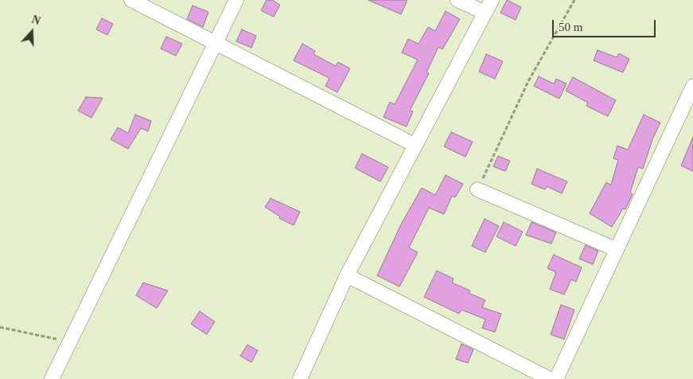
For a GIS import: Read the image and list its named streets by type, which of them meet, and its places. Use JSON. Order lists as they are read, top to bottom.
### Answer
{
  "scale_bar": "50 m",
  "north": "top"
}
